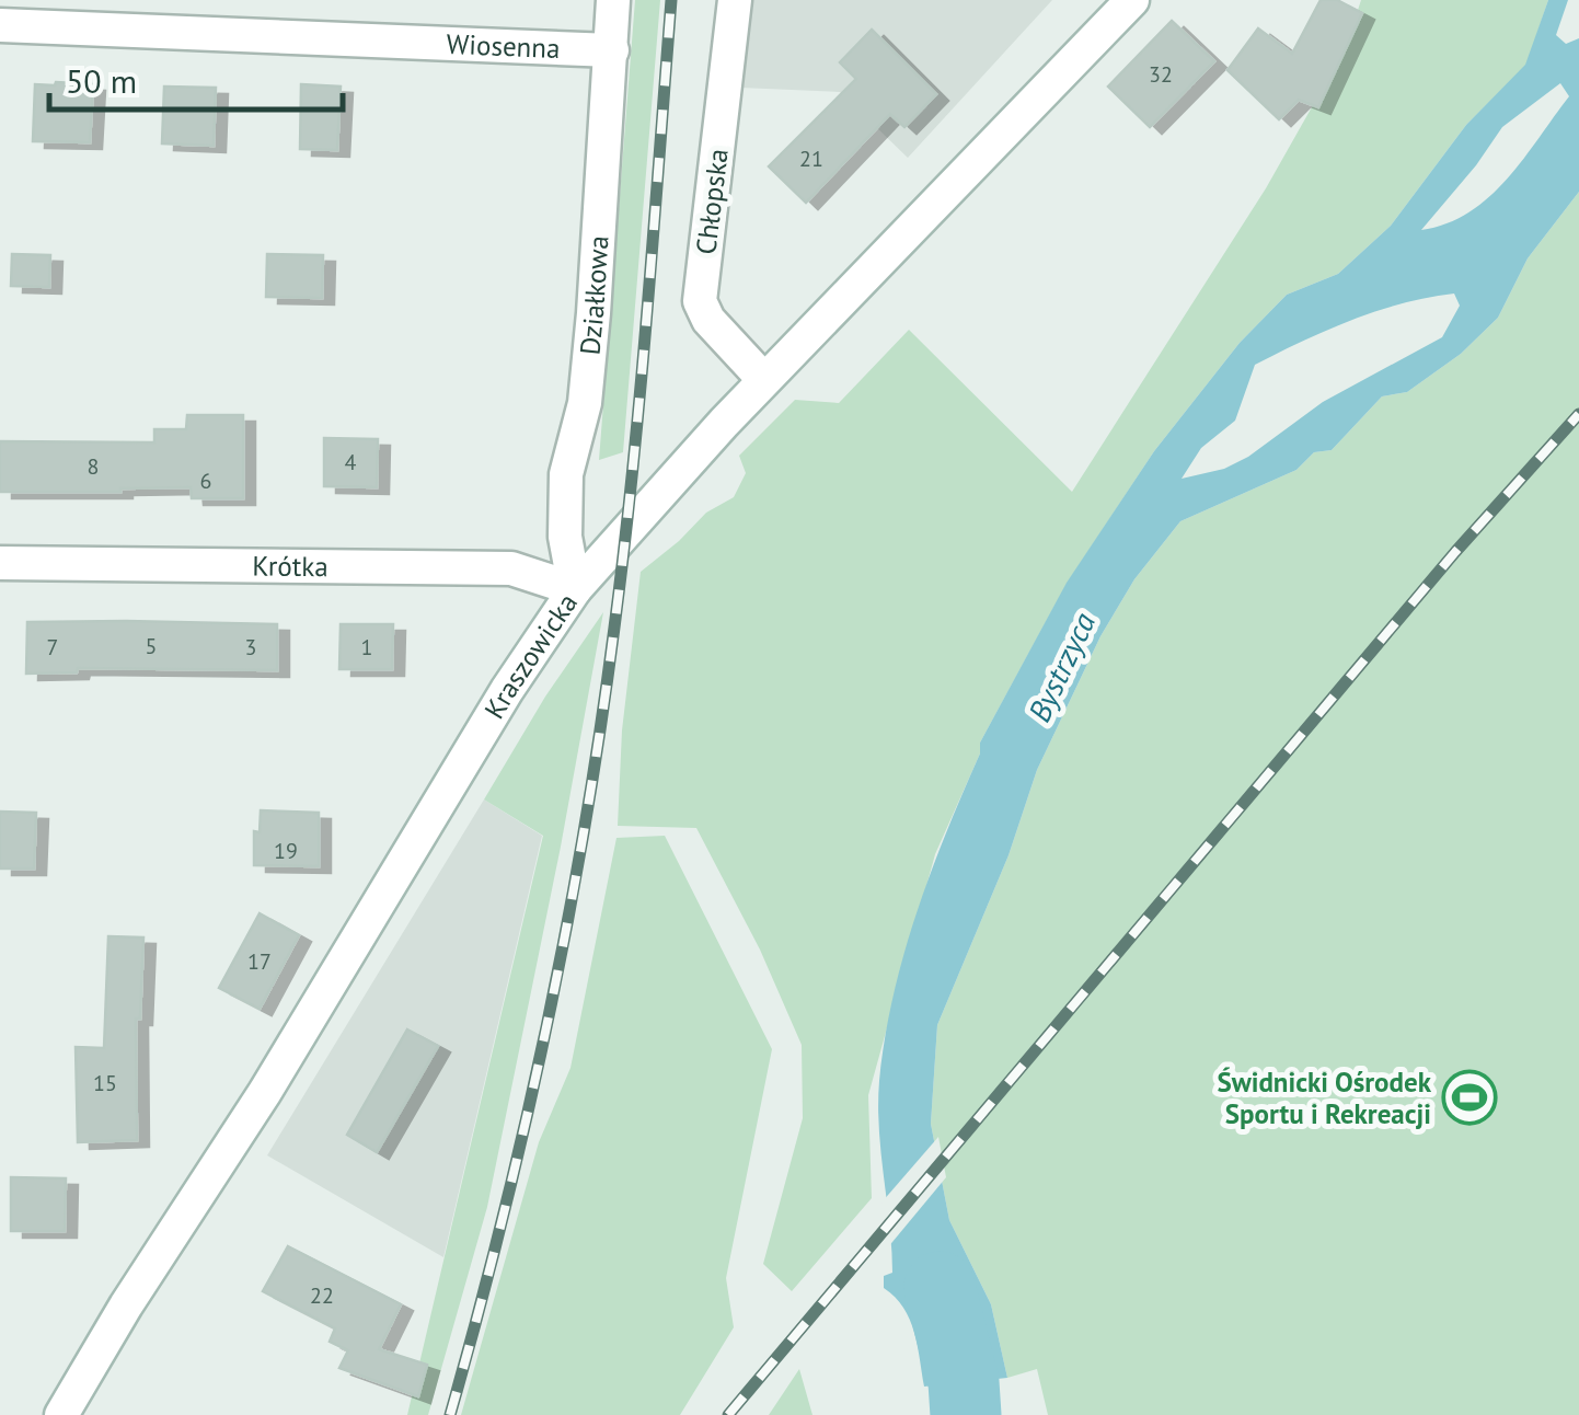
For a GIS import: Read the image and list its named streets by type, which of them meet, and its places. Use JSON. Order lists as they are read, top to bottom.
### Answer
{
  "streets": {
    "street": [
      "Wiosenna",
      "Chłopska",
      "Działkowa",
      "Krótka",
      "Kraszowicka"
    ]
  },
  "crossings": [
    ["Wiosenna", "Działkowa"],
    ["Chłopska", "Kraszowicka"],
    ["Działkowa", "Krótka"],
    ["Działkowa", "Kraszowicka"],
    ["Krótka", "Kraszowicka"]
  ],
  "water": ["Bystrzyca"],
  "places": {
    "sports": ["Świdnicki Ośrodek Sportu i Rekreacji"]
  },
  "house_numbers": [
    "32",
    "21",
    "4",
    "8",
    "6",
    "5",
    "7",
    "3",
    "1",
    "19",
    "17",
    "15",
    "22"
  ],
  "scale_bar": "50 m"
}
